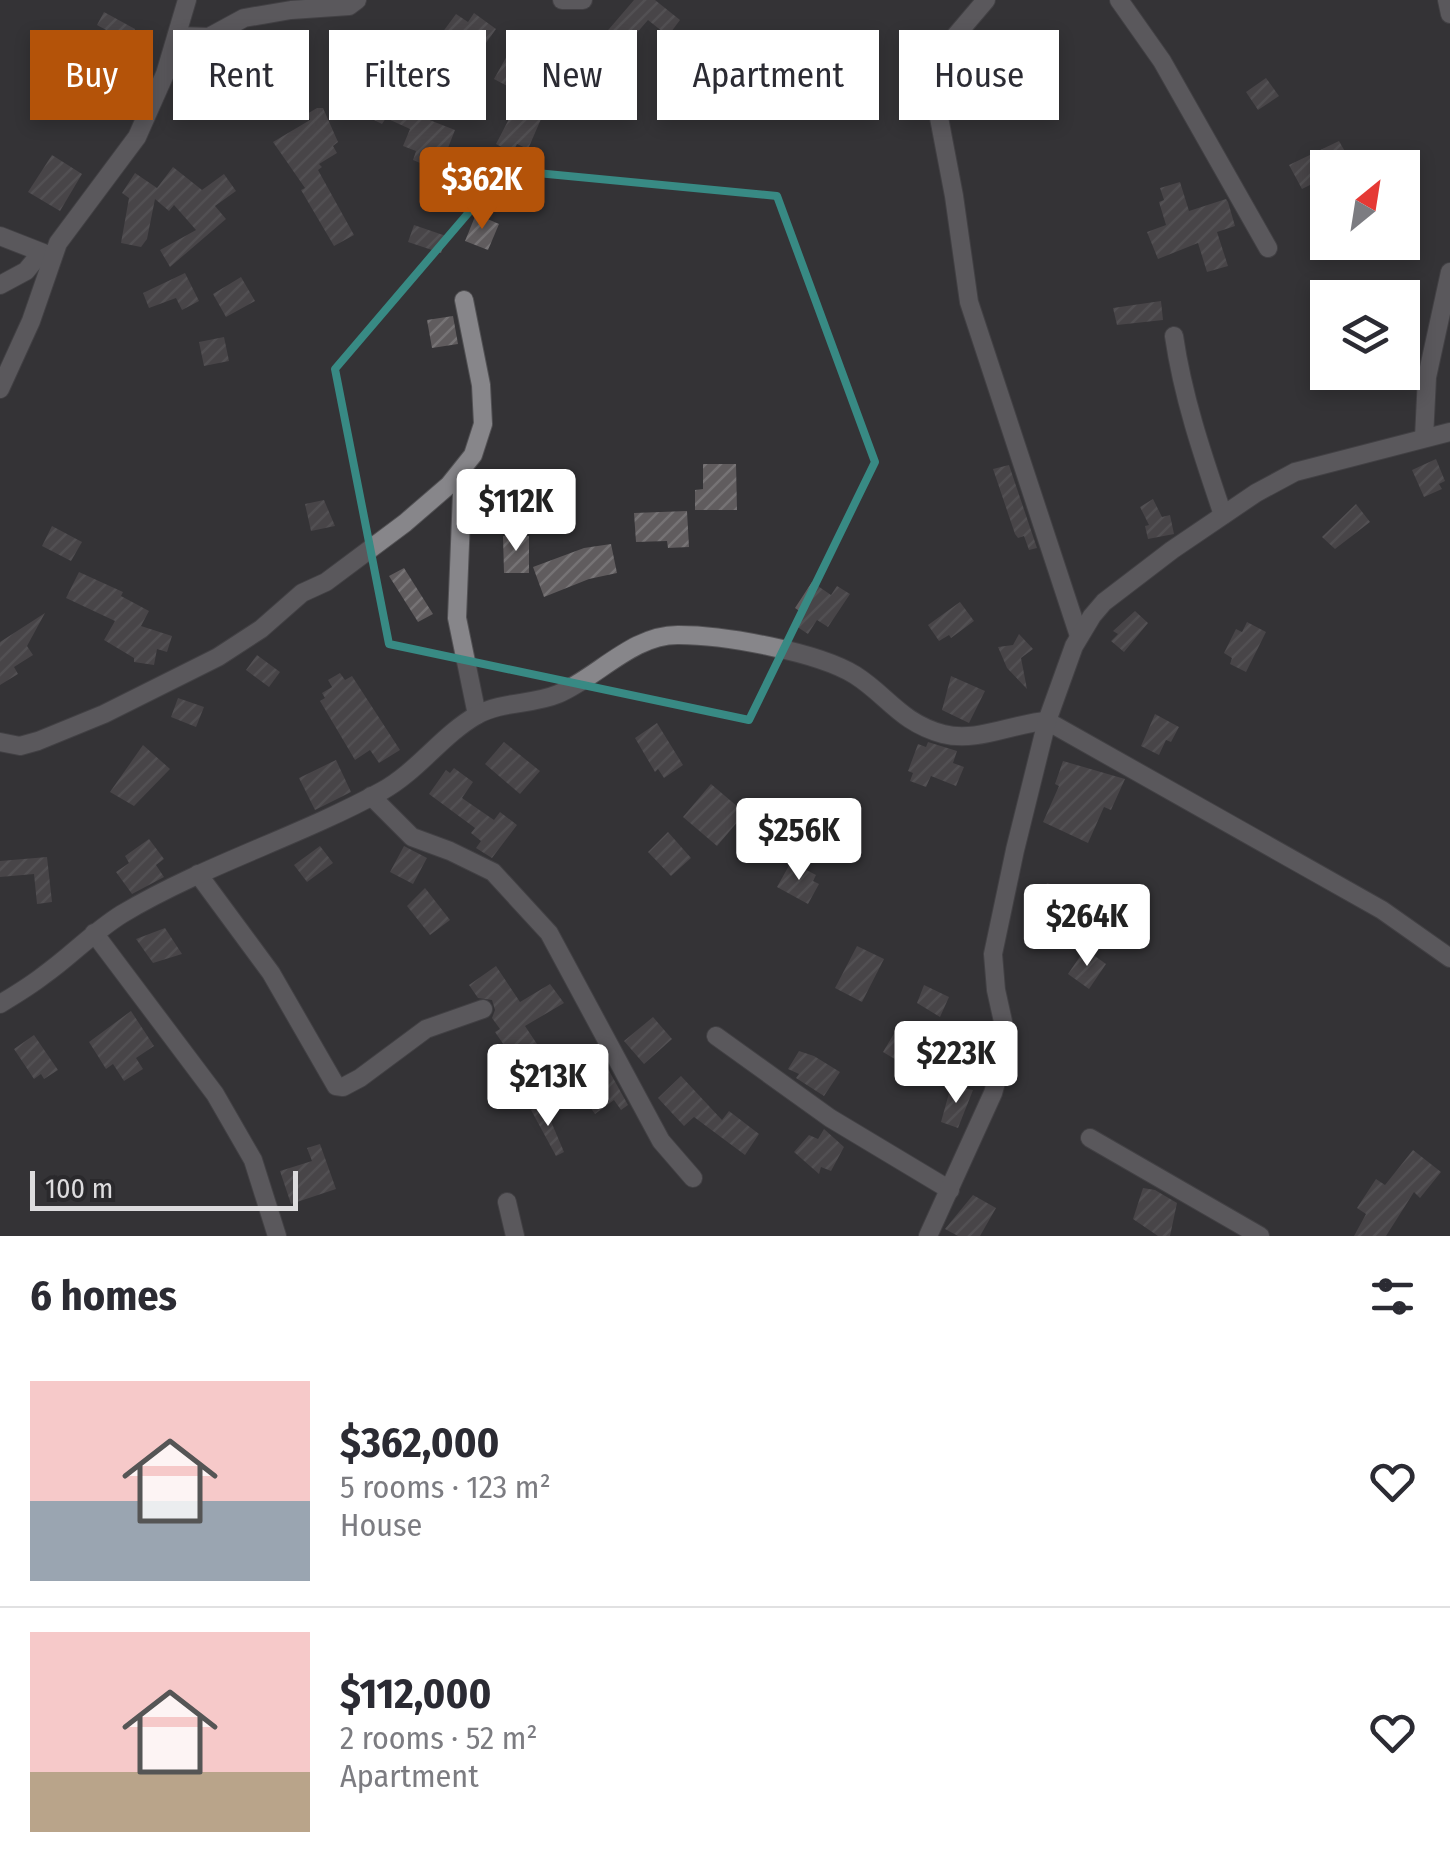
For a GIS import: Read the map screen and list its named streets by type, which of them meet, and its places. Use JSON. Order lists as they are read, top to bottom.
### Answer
{
  "scale_bar": "100 m",
  "north": "top right",
  "page": {
    "chip": [
      "Buy",
      "Rent",
      "Filters",
      "New",
      "Apartment",
      "House"
    ],
    "price": [
      "$362K",
      "$112K",
      "$256K",
      "$264K",
      "$223K",
      "$213K"
    ],
    "scale": "100 m",
    "heading": "6 homes",
    "list": [
      {
        "name": "$362,000",
        "note": "5 rooms · 123 m² · House"
      },
      {
        "name": "$112,000",
        "note": "2 rooms · 52 m² · Apartment"
      }
    ]
  }
}
